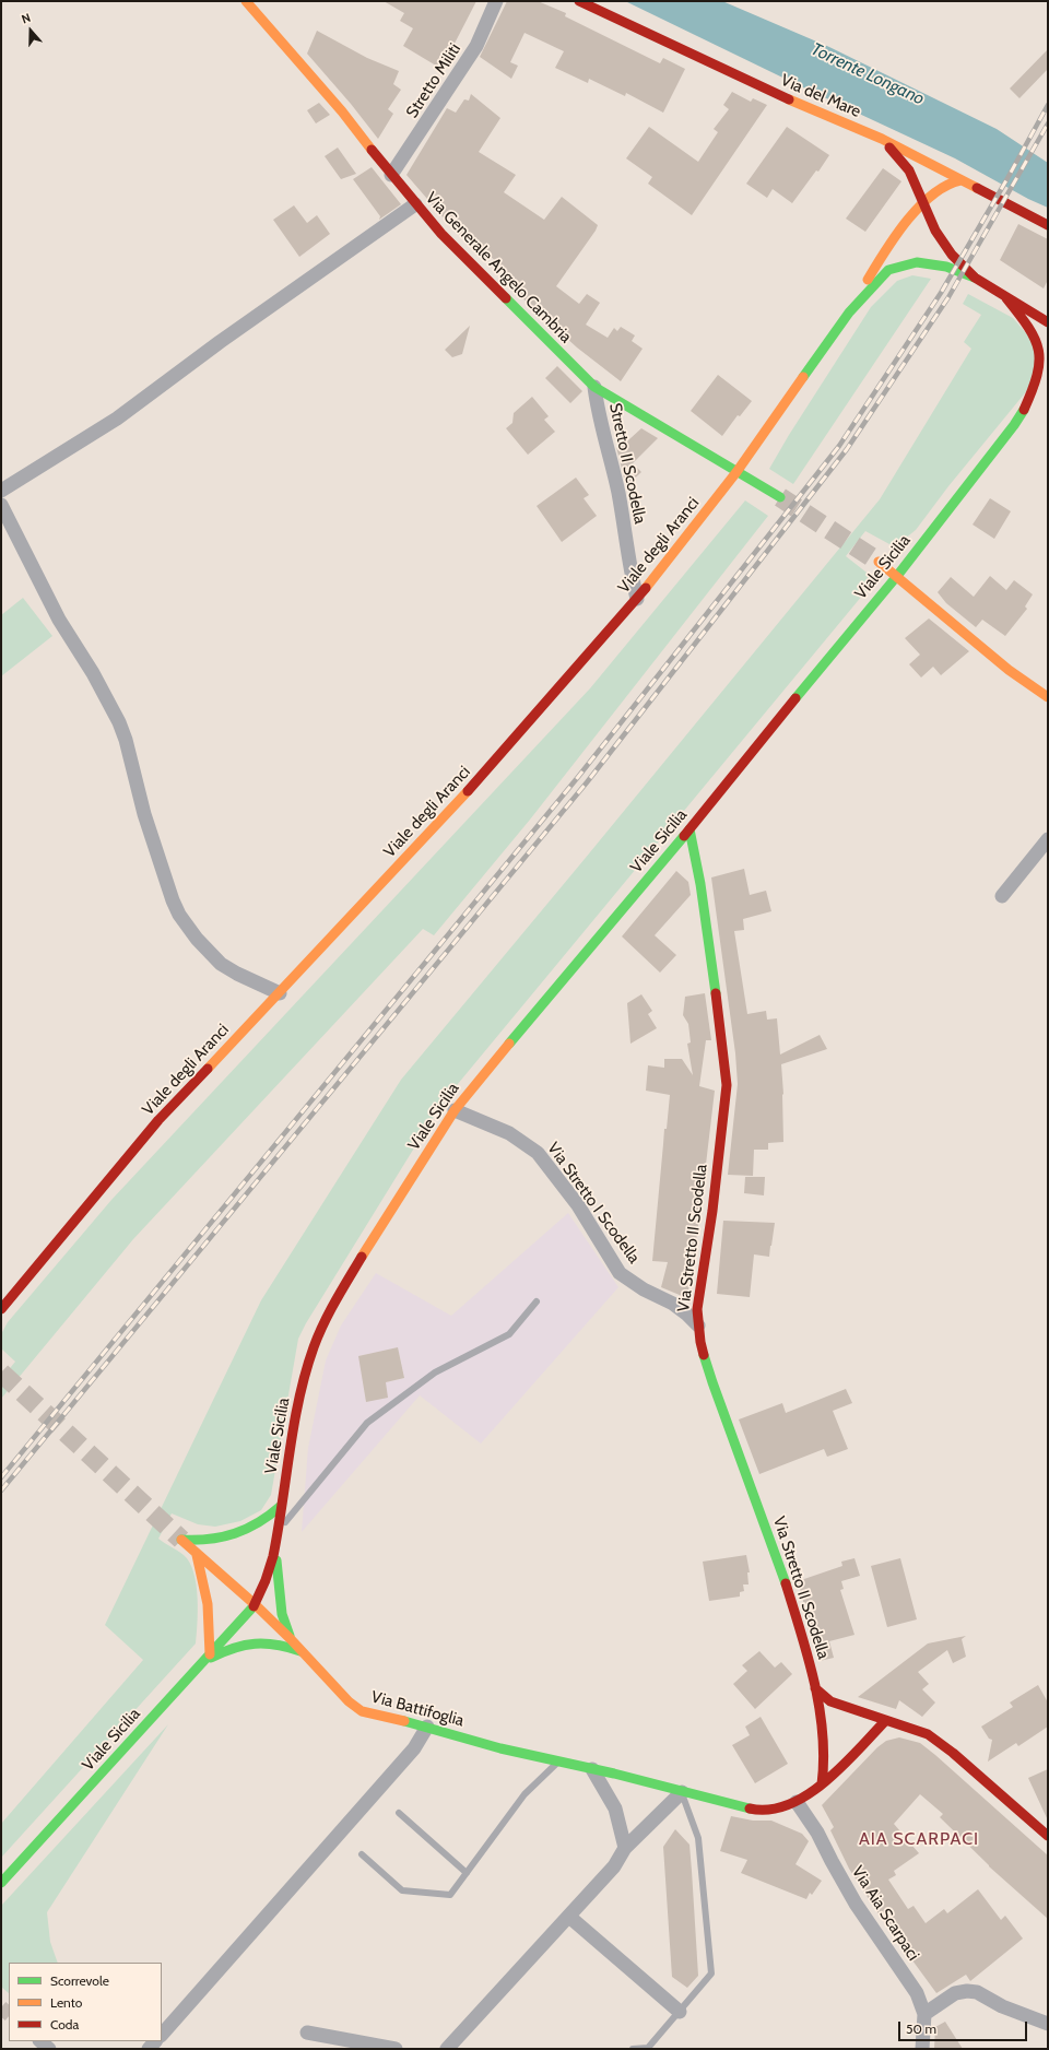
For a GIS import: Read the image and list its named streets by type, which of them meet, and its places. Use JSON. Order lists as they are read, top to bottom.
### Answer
{
  "streets": {
    "street": [
      "Stretto Militi",
      "Via del Mare",
      "Via Generale Angelo Cambria",
      "Stretto II Scodella",
      "Viale degli Aranci",
      "Viale Sicilia",
      "Via Stretto I Scodella",
      "Via Stretto II Scodella",
      "Via Battifoglia",
      "Via Aia Scarpaci"
    ]
  },
  "crossings": [
    ["Stretto Militi", "Via Generale Angelo Cambria"],
    ["Via Generale Angelo Cambria", "Stretto II Scodella"],
    ["Via Generale Angelo Cambria", "Viale degli Aranci"],
    ["Stretto II Scodella", "Viale degli Aranci"],
    ["Viale Sicilia", "Via Stretto I Scodella"],
    ["Viale Sicilia", "Via Stretto II Scodella"],
    ["Viale Sicilia", "Via Battifoglia"],
    ["Via Stretto I Scodella", "Via Stretto II Scodella"],
    ["Via Stretto II Scodella", "Via Battifoglia"],
    ["Via Battifoglia", "Via Aia Scarpaci"]
  ],
  "districts": ["AIA SCARPACI"],
  "water": ["Torrente Longano"],
  "legend": ["Scorrevole", "Lento", "Coda"],
  "scale_bar": "50 m",
  "north": "top"
}
